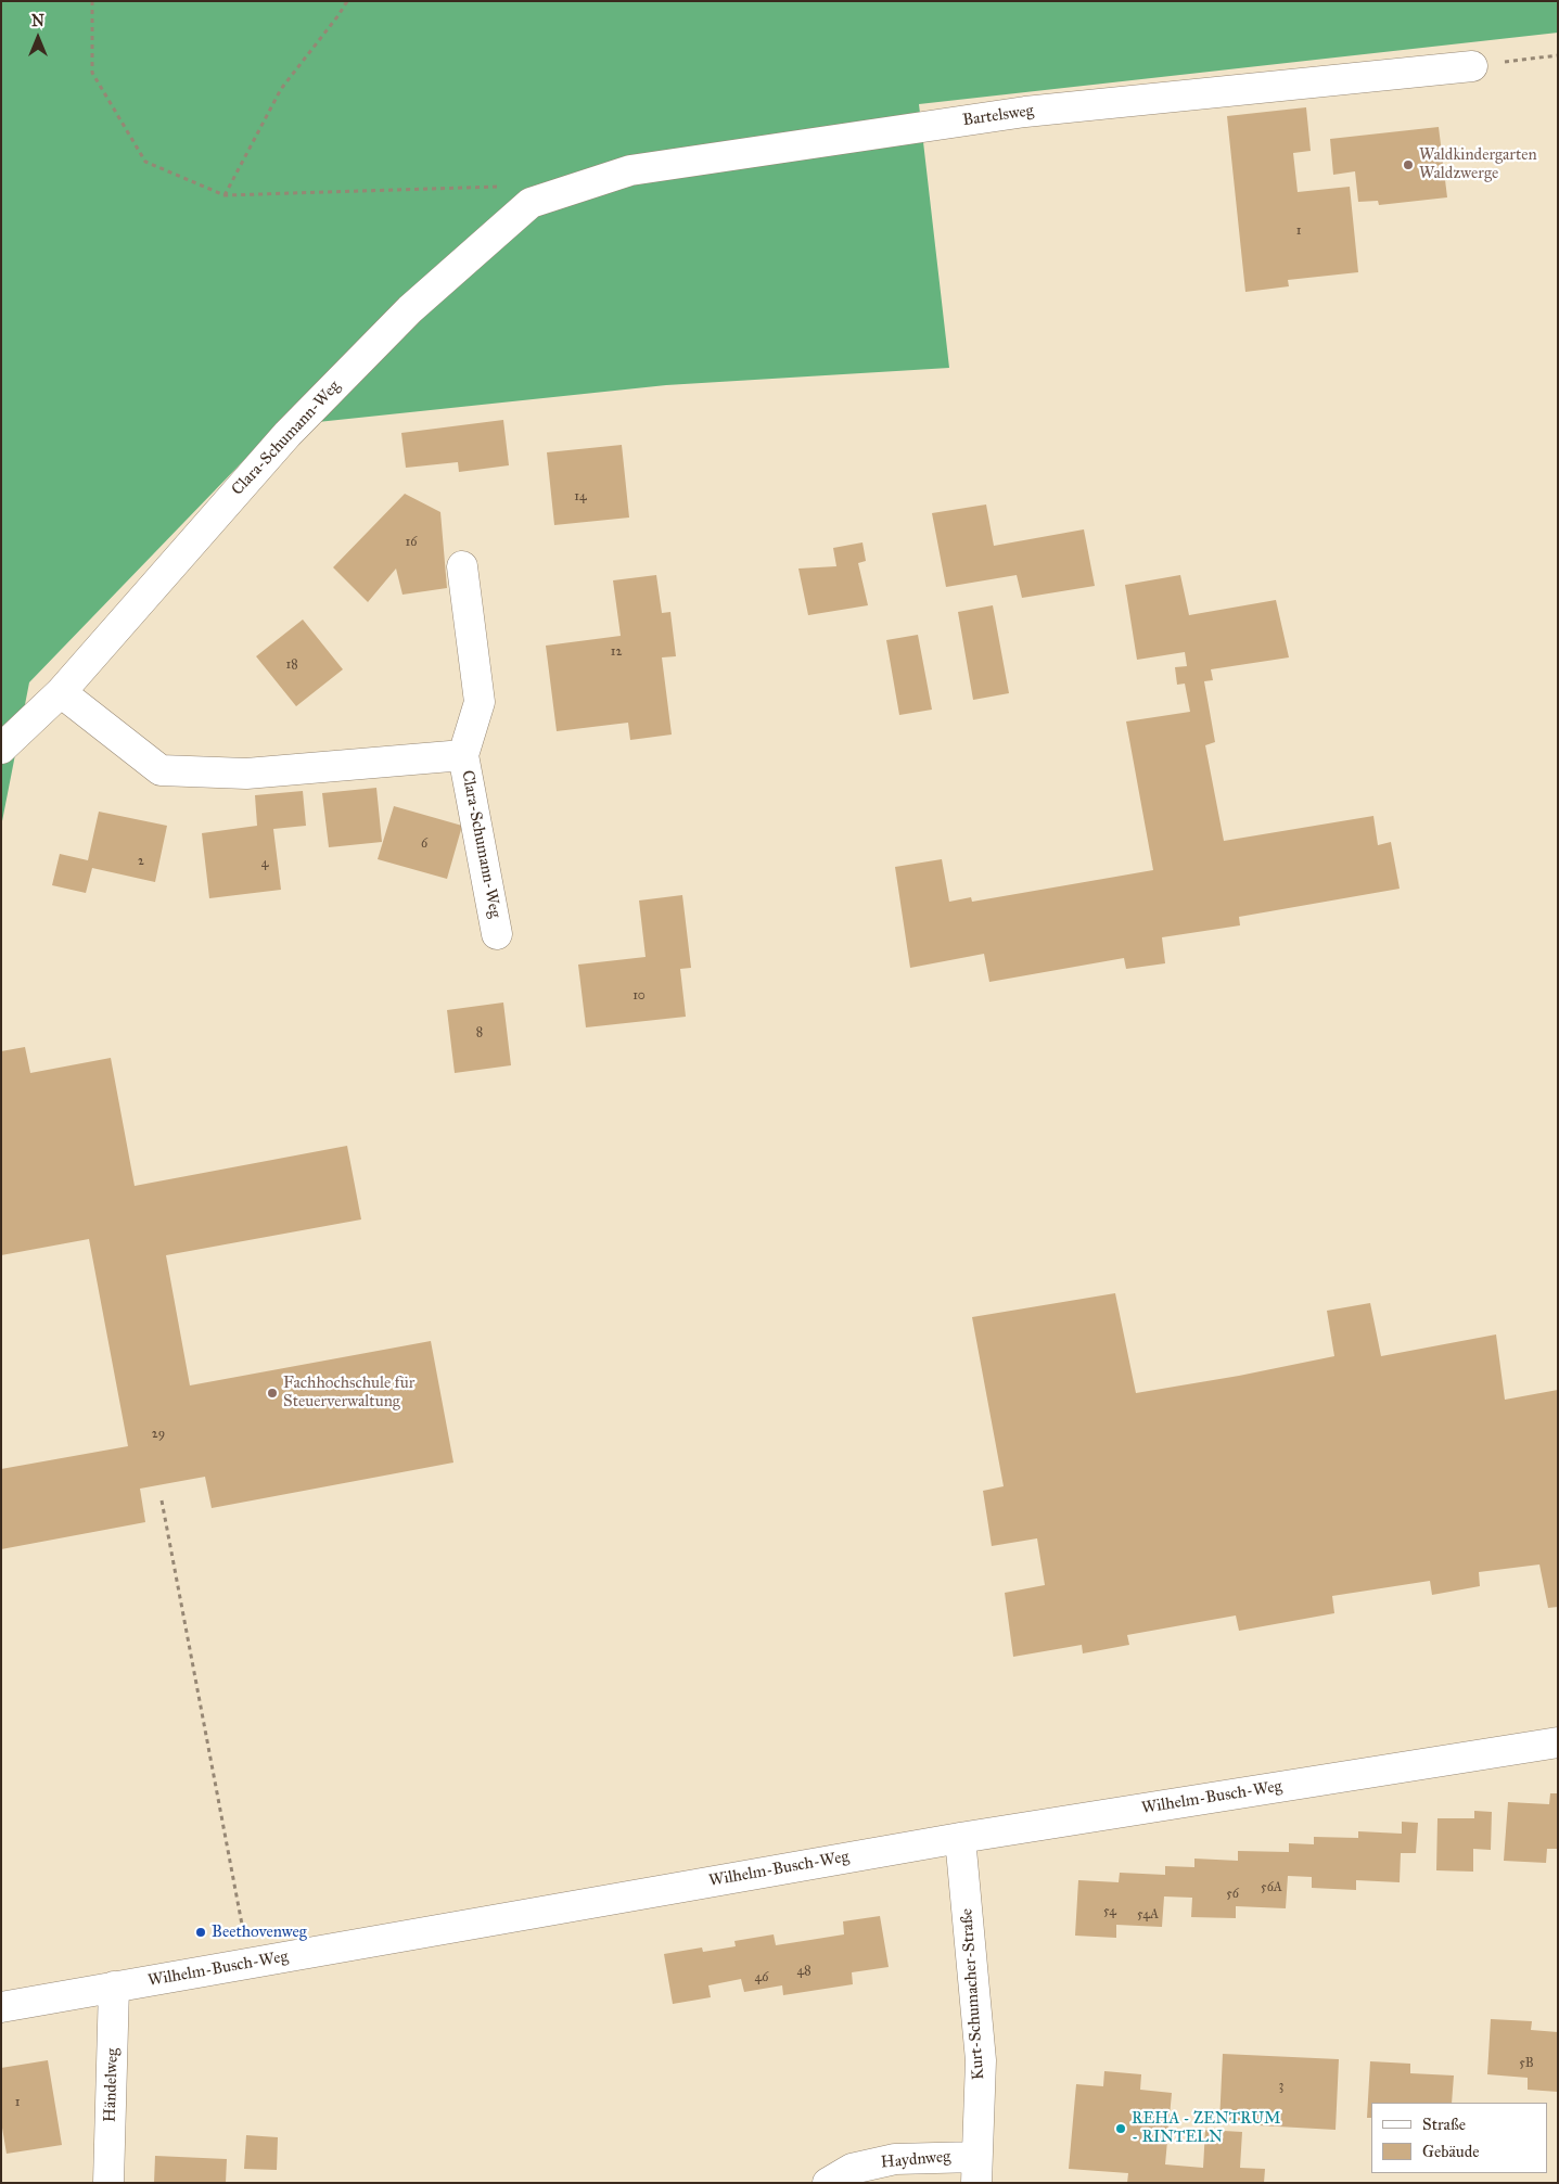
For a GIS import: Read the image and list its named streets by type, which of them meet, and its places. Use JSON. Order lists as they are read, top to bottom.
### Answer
{
  "streets": {
    "street": [
      "Bartelsweg",
      "Clara-Schumann-Weg",
      "Wilhelm-Busch-Weg",
      "Kurt-Schumacher-Straße",
      "Händelweg",
      "Haydnweg"
    ]
  },
  "crossings": [
    ["Bartelsweg", "Clara-Schumann-Weg"],
    ["Wilhelm-Busch-Weg", "Kurt-Schumacher-Straße"],
    ["Wilhelm-Busch-Weg", "Händelweg"],
    ["Kurt-Schumacher-Straße", "Haydnweg"]
  ],
  "places": [
    "Waldkindergarten Waldzwerge",
    "Fachhochschule für Steuerverwaltung",
    "Beethovenweg",
    "REHA - ZENTRUM - RINTELN"
  ],
  "house_numbers": [
    "1",
    "14",
    "16",
    "12",
    "18",
    "6",
    "2",
    "4",
    "10",
    "8",
    "29",
    "56A",
    "56",
    "54",
    "54A",
    "48",
    "46",
    "5B",
    "3",
    "1"
  ],
  "legend": ["Straße", "Gebäude"],
  "north": "top"
}
